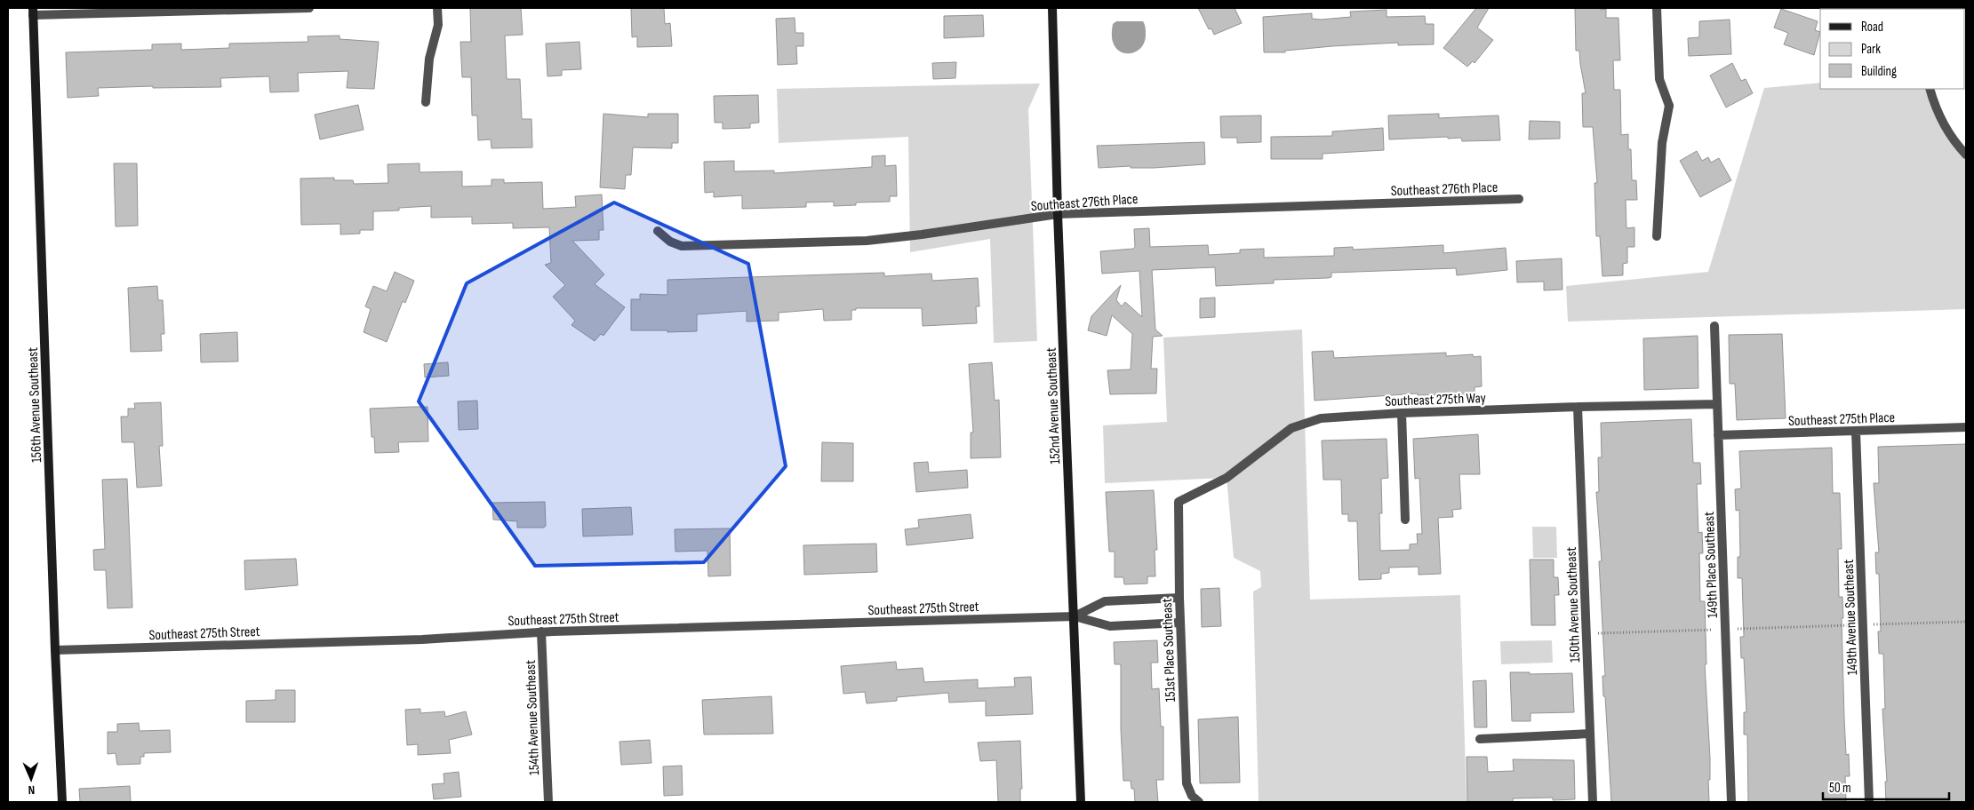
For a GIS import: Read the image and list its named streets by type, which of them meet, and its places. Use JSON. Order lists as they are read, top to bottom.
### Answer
{
  "streets": {
    "street": [
      "Southeast 276th Place",
      "Southeast 275th Way",
      "156th Avenue Southeast",
      "152nd Avenue Southeast",
      "Southeast 275th Place",
      "149th Place Southeast",
      "150th Avenue Southeast",
      "Southeast 275th Street",
      "149th Avenue Southeast",
      "151st Place Southeast",
      "154th Avenue Southeast"
    ]
  },
  "crossings": [
    ["Southeast 276th Place", "152nd Avenue Southeast"],
    ["Southeast 275th Way", "149th Place Southeast"],
    ["Southeast 275th Way", "150th Avenue Southeast"],
    ["Southeast 275th Way", "151st Place Southeast"],
    ["156th Avenue Southeast", "Southeast 275th Street"],
    ["152nd Avenue Southeast", "Southeast 275th Street"],
    ["Southeast 275th Place", "149th Place Southeast"],
    ["Southeast 275th Place", "149th Avenue Southeast"],
    ["Southeast 275th Street", "151st Place Southeast"],
    ["Southeast 275th Street", "154th Avenue Southeast"]
  ],
  "legend": ["Road", "Park", "Building"],
  "scale_bar": "50 m",
  "north": "bottom"
}
